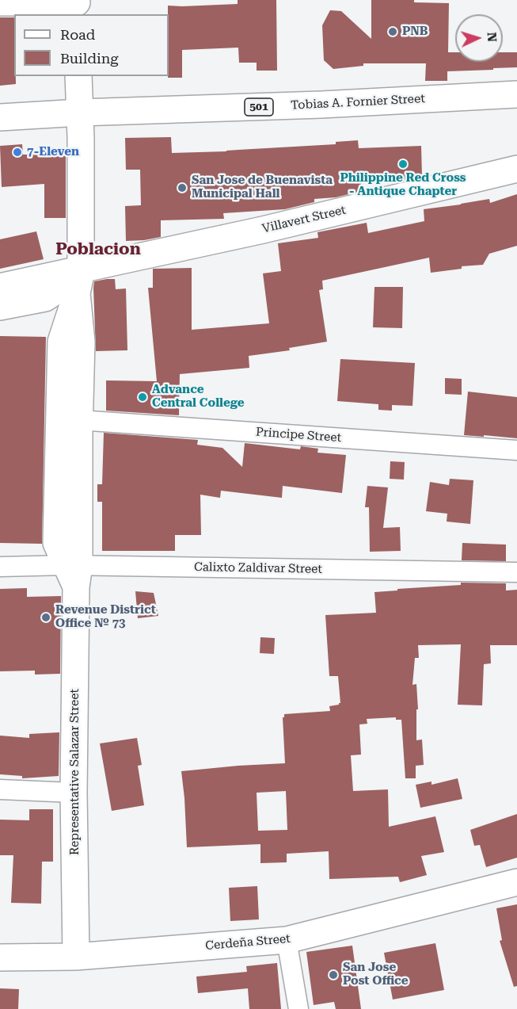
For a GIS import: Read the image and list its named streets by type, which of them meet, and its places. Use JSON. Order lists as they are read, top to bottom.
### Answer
{
  "streets": {
    "main road": [
      "Tobias A. Fornier Street",
      "501",
      "Villavert Street",
      "Representative Salazar Street",
      "Cerdeña Street"
    ],
    "street": ["Principe Street", "Calixto Zaldivar Street"]
  },
  "crossings": [
    ["Tobias A. Fornier Street", "Representative Salazar Street"],
    ["Villavert Street", "Representative Salazar Street"],
    ["Principe Street", "Representative Salazar Street"],
    ["Calixto Zaldivar Street", "Representative Salazar Street"],
    ["Representative Salazar Street", "Cerdeña Street"]
  ],
  "districts": ["Poblacion"],
  "places": [
    "PNB",
    "7-Eleven",
    "Philippine Red Cross - Antique Chapter",
    "San Jose de Buenavista Municipal Hall",
    "Advance Central College",
    "Revenue District Office № 73",
    "San Jose Post Office"
  ],
  "legend": ["Road", "Building"],
  "north": "right"
}
